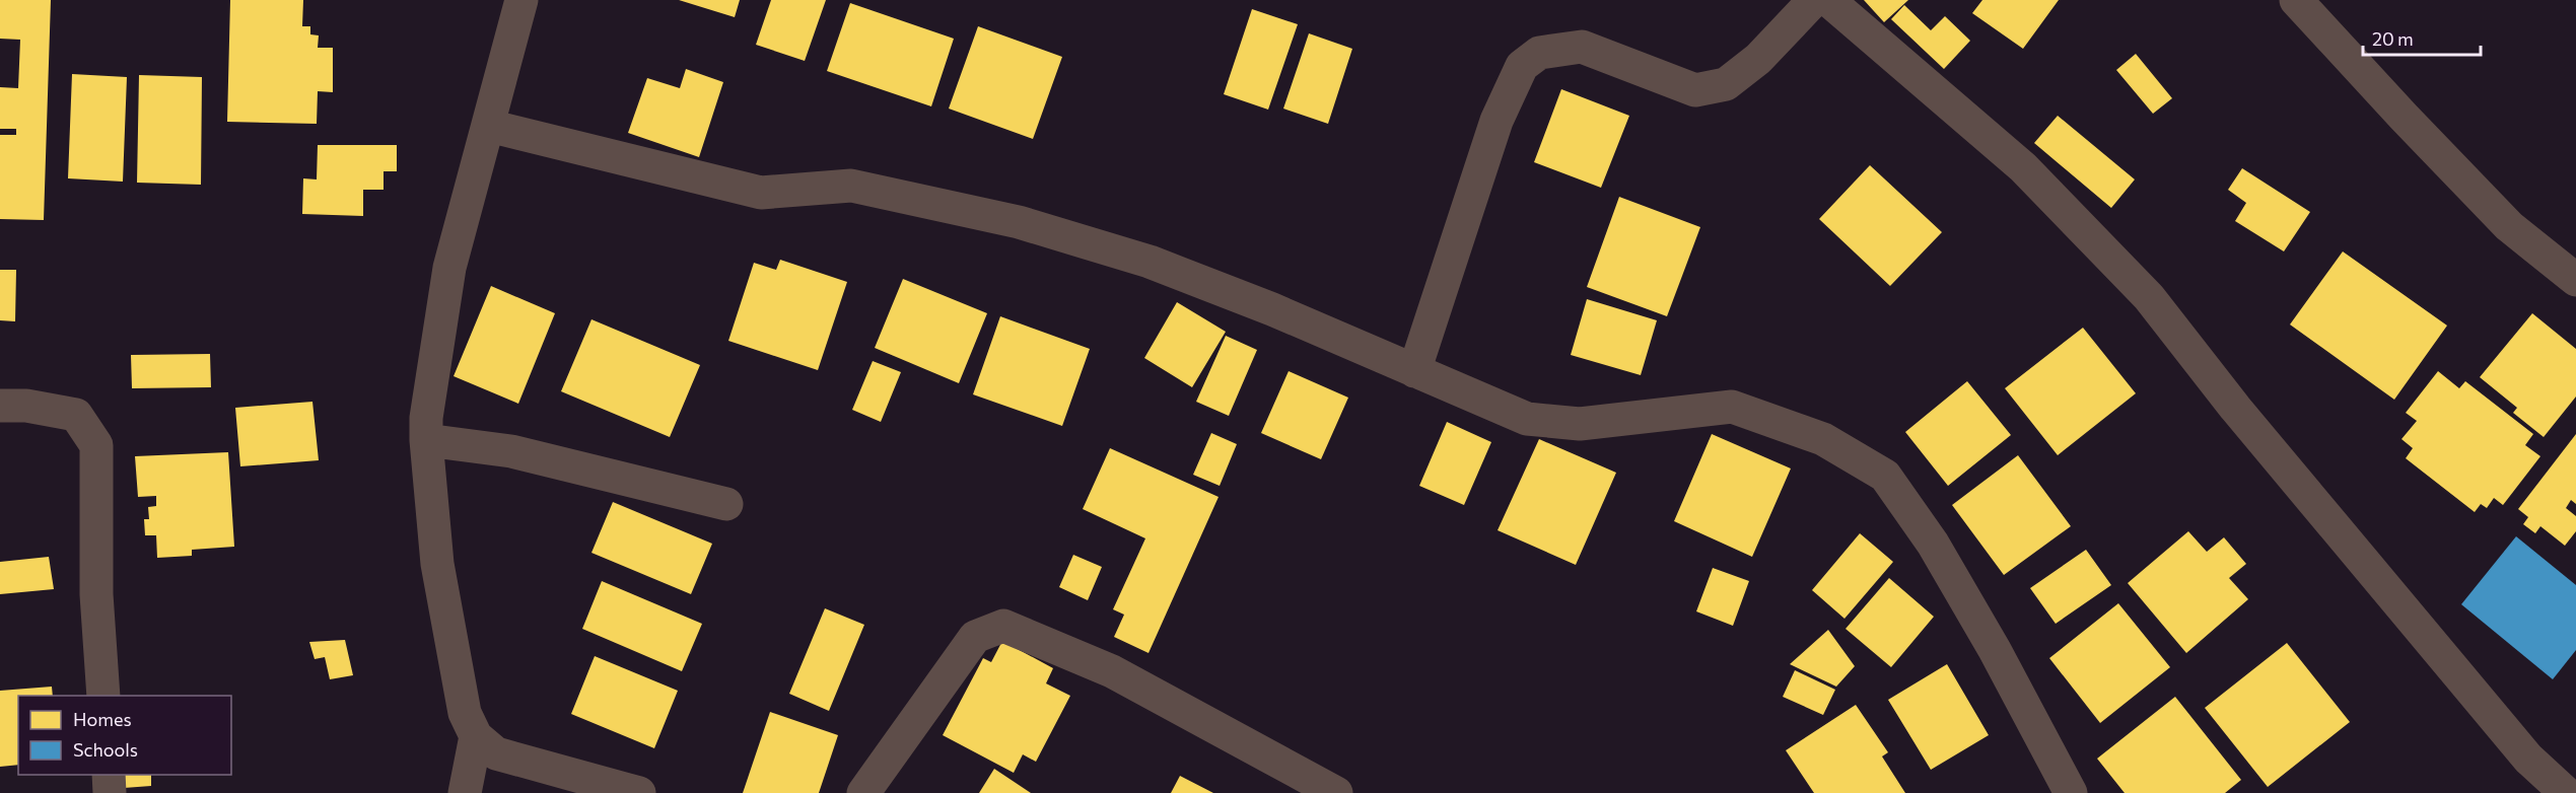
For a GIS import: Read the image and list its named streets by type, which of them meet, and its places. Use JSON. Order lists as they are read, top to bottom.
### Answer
{
  "legend": ["Homes", "Schools"],
  "scale_bar": "20 m"
}
